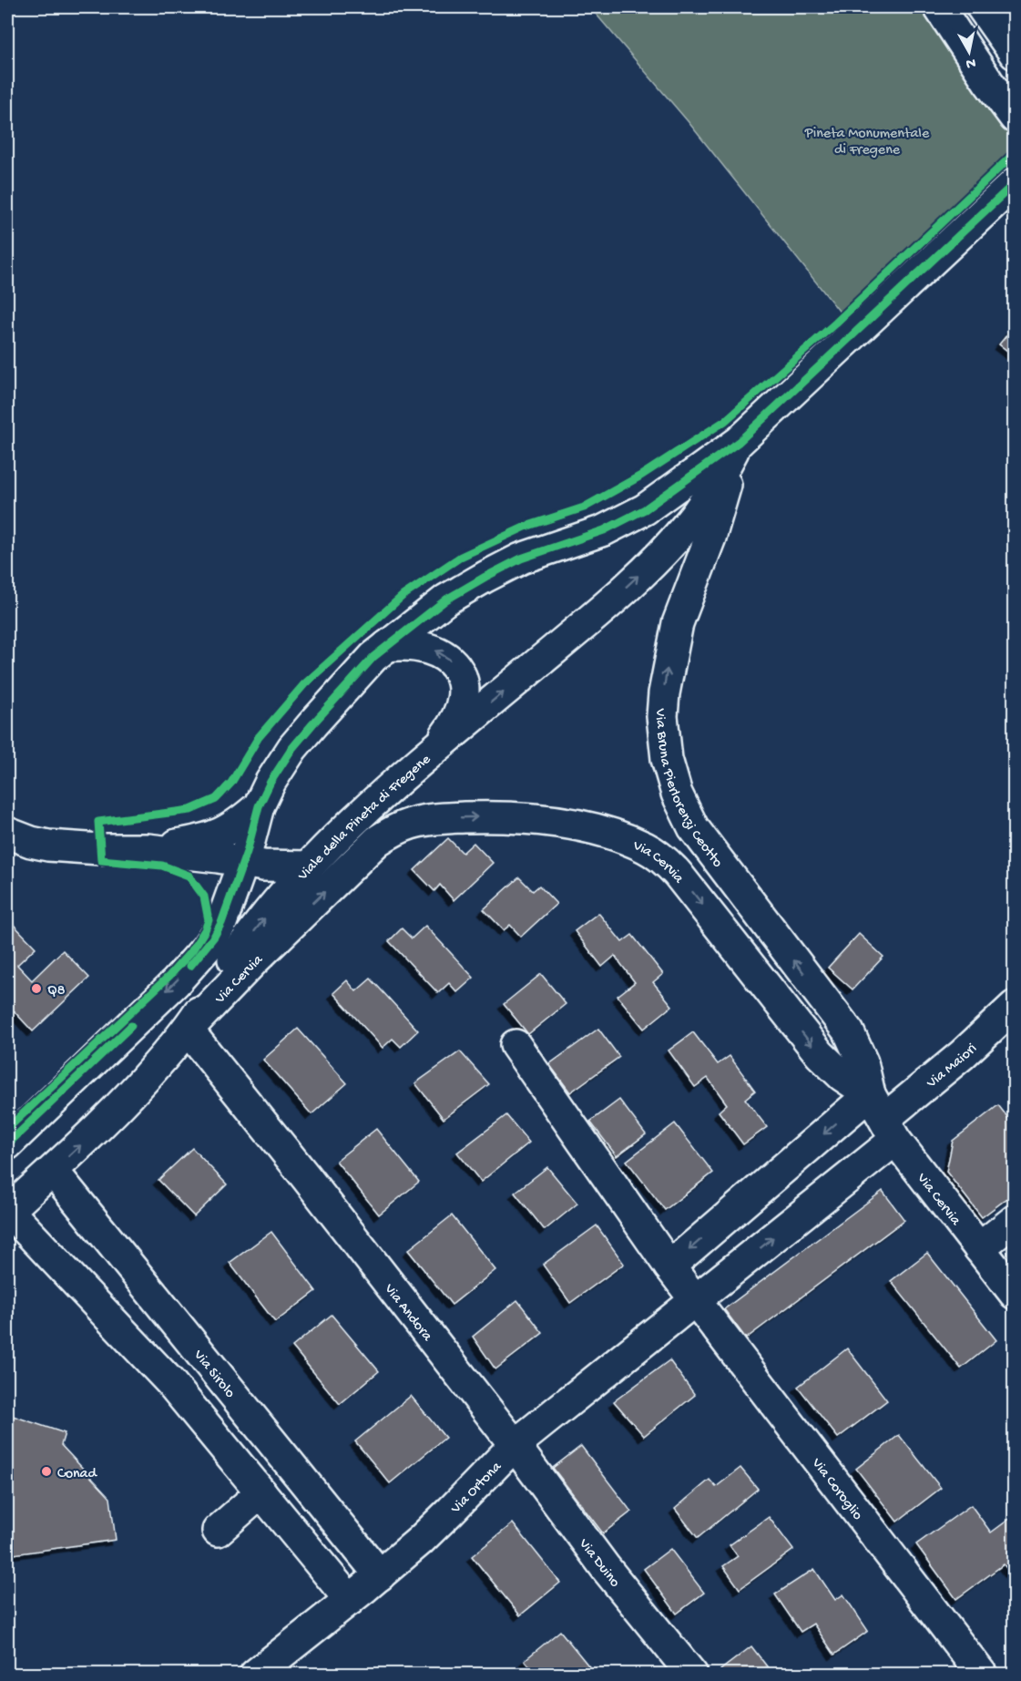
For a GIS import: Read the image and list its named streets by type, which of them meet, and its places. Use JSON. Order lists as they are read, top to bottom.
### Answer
{
  "streets": {
    "street": [
      "Via Bruna Pierlorenzi Ceotto",
      "Viale della Pineta di Fregene",
      "Via Cervia",
      "Via Maiori",
      "Via Andora",
      "Via Sirolo",
      "Via Ortona",
      "Via Coroglio",
      "Via Duino"
    ]
  },
  "crossings": [
    ["Via Bruna Pierlorenzi Ceotto", "Viale della Pineta di Fregene"],
    ["Via Bruna Pierlorenzi Ceotto", "Via Cervia"],
    ["Via Bruna Pierlorenzi Ceotto", "Via Maiori"],
    ["Via Bruna Pierlorenzi Ceotto", "Via Ortona"],
    ["Viale della Pineta di Fregene", "Via Cervia"],
    ["Viale della Pineta di Fregene", "Via Andora"],
    ["Viale della Pineta di Fregene", "Via Sirolo"],
    ["Via Cervia", "Via Maiori"],
    ["Via Cervia", "Via Andora"],
    ["Via Cervia", "Via Ortona"],
    ["Via Maiori", "Via Ortona"],
    ["Via Andora", "Via Ortona"],
    ["Via Andora", "Via Duino"],
    ["Via Sirolo", "Via Ortona"],
    ["Via Ortona", "Via Coroglio"],
    ["Via Ortona", "Via Duino"]
  ],
  "one_way": ["Via Bruna Pierlorenzi Ceotto"],
  "parks": ["Pineta Monumentale di Fregene"],
  "places": ["Q8", "Conad"],
  "north": "bottom"
}
